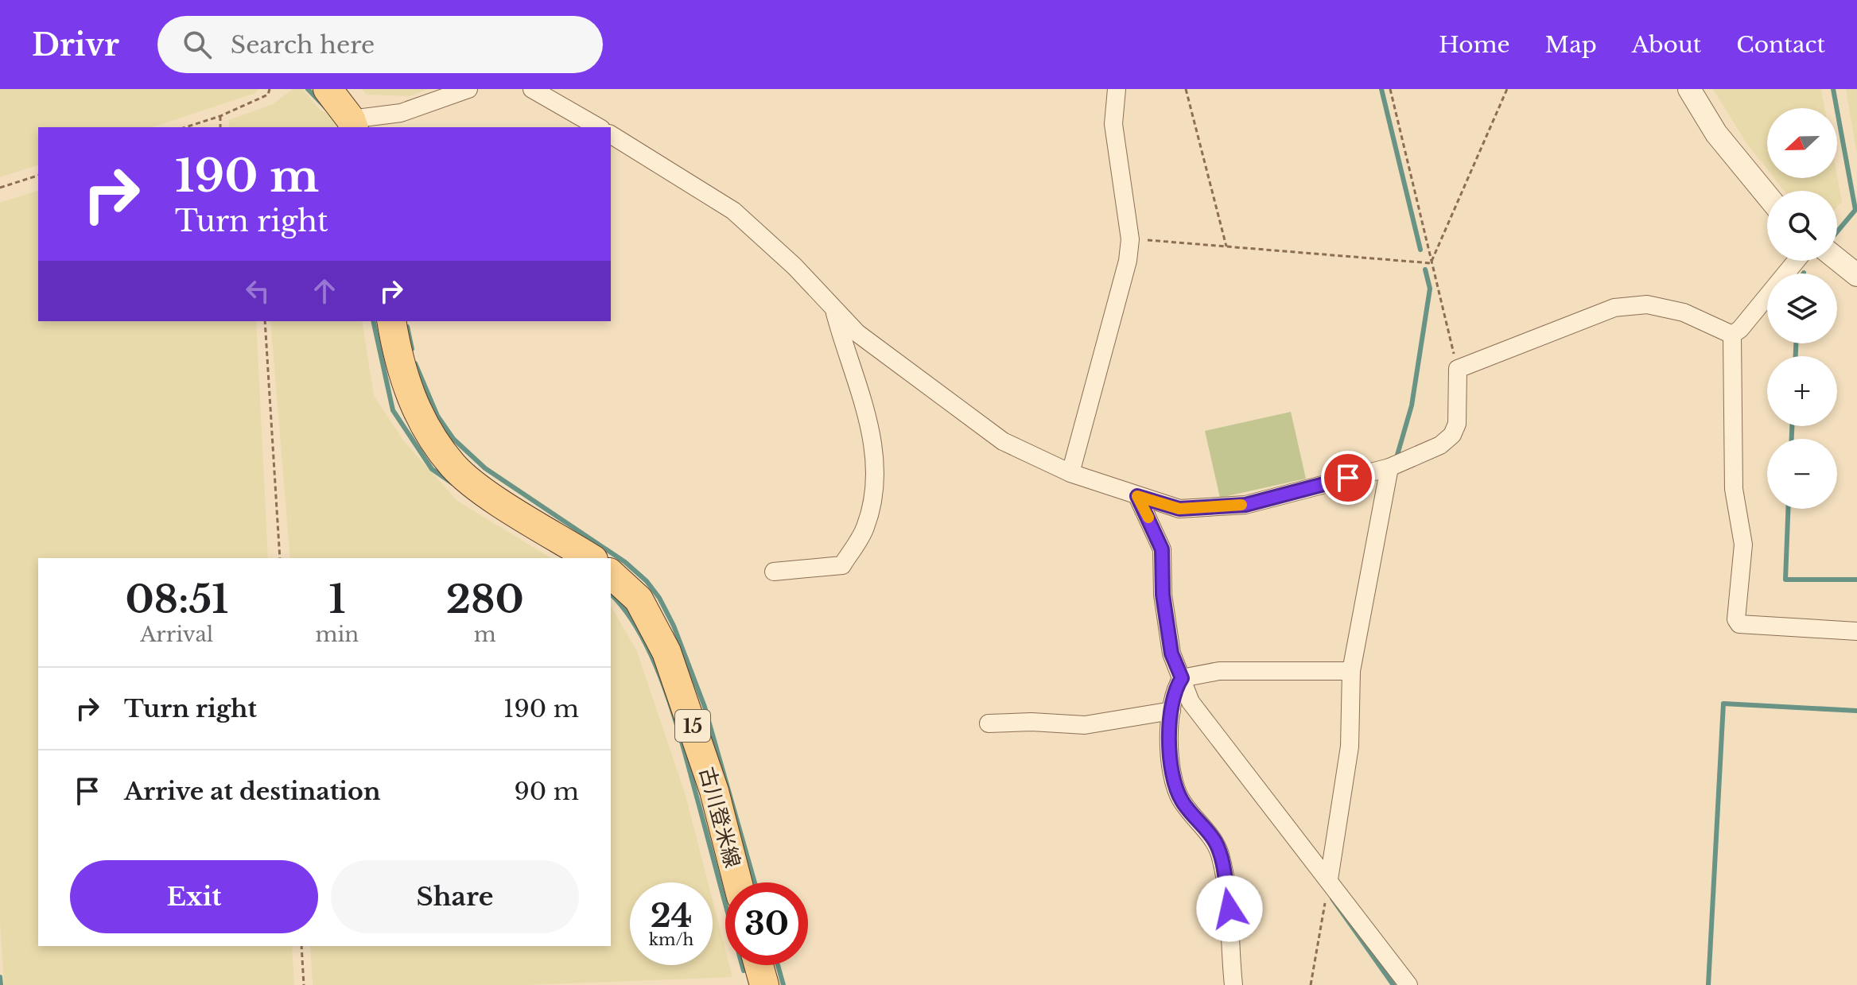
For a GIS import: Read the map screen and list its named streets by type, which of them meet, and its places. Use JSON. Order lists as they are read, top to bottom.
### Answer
{
  "streets": {
    "main road": ["15", "古川登米線"]
  },
  "north": "left",
  "page": {
    "header": "Drivr",
    "search": "Search here",
    "nav": [
      "Home",
      "Map",
      "About",
      "Contact"
    ],
    "map_buttons": ["+", "−"],
    "turn": ["190 m", "Turn right"],
    "eta": [
      "08:51",
      "Arrival",
      "1",
      "min",
      "280",
      "m"
    ],
    "list": [
      {
        "name": "Turn right",
        "value": "190 m"
      },
      {
        "name": "Arrive at destination",
        "value": "90 m"
      }
    ],
    "buttons": ["Exit", "Share"],
    "speed": "24 km/h",
    "limit": "30"
  }
}
